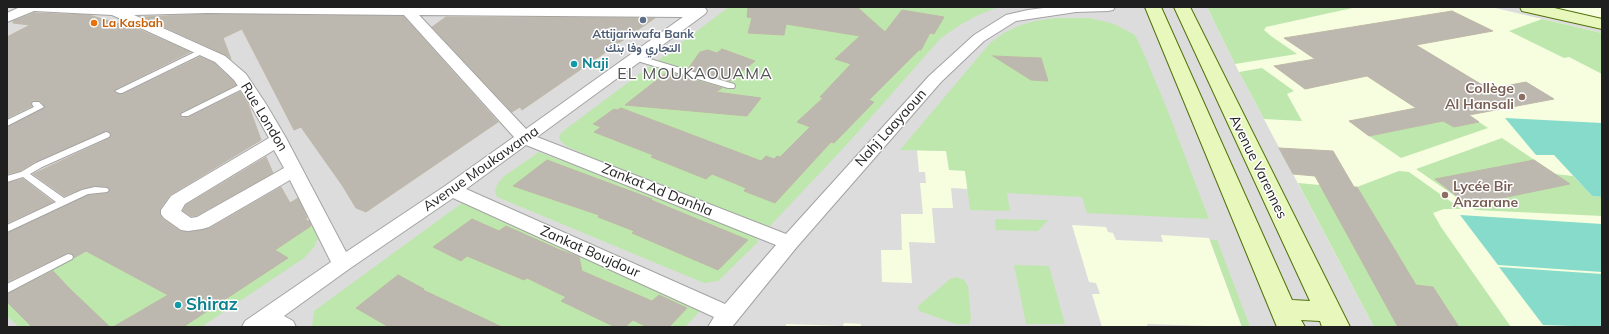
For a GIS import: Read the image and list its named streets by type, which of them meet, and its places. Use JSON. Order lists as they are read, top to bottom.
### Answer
{
  "streets": {
    "main road": ["Avenue Varennes"],
    "street": [
      "Rue London",
      "Nahj Laayaoun",
      "Avenue Moukawama",
      "Zankat Ad Danhla",
      "Zankat Boujdour"
    ]
  },
  "crossings": [
    ["Rue London", "Avenue Moukawama"],
    ["Nahj Laayaoun", "Zankat Ad Danhla"],
    ["Nahj Laayaoun", "Zankat Boujdour"],
    ["Avenue Moukawama", "Zankat Ad Danhla"],
    ["Avenue Moukawama", "Zankat Boujdour"]
  ],
  "districts": ["EL MOUKAOUAMA"],
  "places": [
    "Attijariwafa Bank التجاري وفا بنك",
    "La Kasbah",
    "Naji",
    "Collège Al Hansali",
    "Lycée Bir Anzarane",
    "Shiraz"
  ]
}
